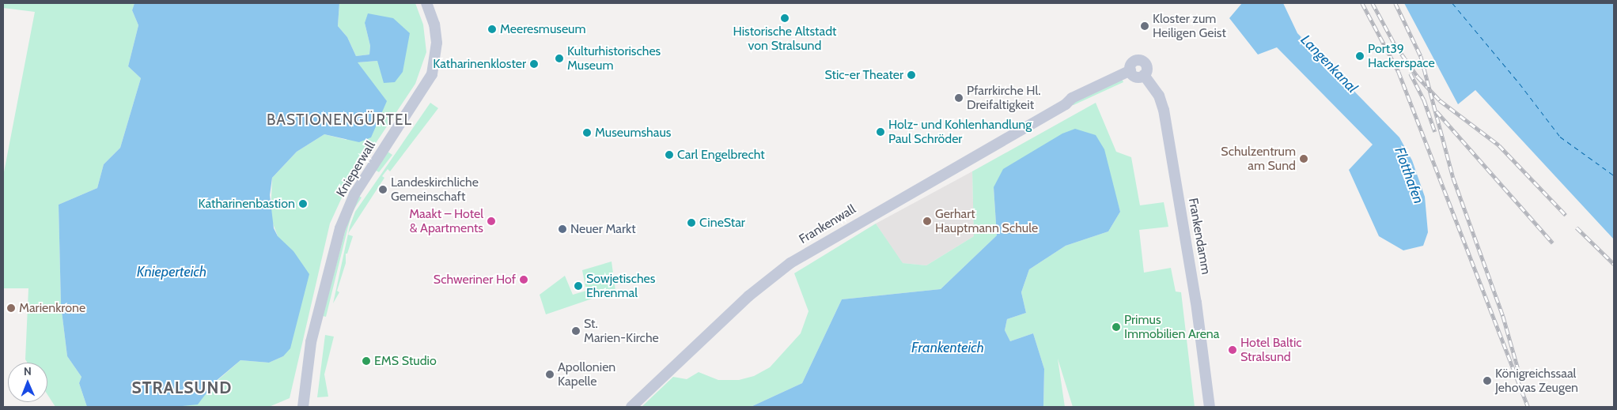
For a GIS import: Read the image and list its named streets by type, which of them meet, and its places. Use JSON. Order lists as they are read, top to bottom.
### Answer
{
  "streets": {
    "street": ["Knieperwall", "Frankenwall", "Frankendamm"]
  },
  "crossings": [
    ["Frankenwall", "Frankendamm"]
  ],
  "districts": ["BASTIONENGÜRTEL", "STRALSUND"],
  "water": [
    "Langenkanal",
    "Flotthafen",
    "Knieperteich",
    "Frankenteich"
  ],
  "places": [
    "Historische Altstadt von Stralsund",
    "Kloster zum Heiligen Geist",
    "Meeresmuseum",
    "Port39 Hackerspace",
    "Kulturhistorisches Museum",
    "Katharinenkloster",
    "Stic-er Theater",
    "Pfarrkirche Hl. Dreifaltigkeit",
    "Holz- und Kohlenhandlung Paul Schröder",
    "Museumshaus",
    "Carl Engelbrecht",
    "Schulzentrum am Sund",
    "Landeskirchliche Gemeinschaft",
    "Katharinenbastion",
    "Maakt – Hotel & Apartments",
    "Gerhart Hauptmann Schule",
    "CineStar",
    "Neuer Markt",
    "Schweriner Hof",
    "Sowjetisches Ehrenmal",
    "Marienkrone",
    "Primus Immobilien Arena",
    "St. Marien-Kirche",
    "Hotel Baltic Stralsund",
    "EMS Studio",
    "Apollonien Kapelle",
    "Königreichssaal Jehovas Zeugen"
  ],
  "north": "top"
}
